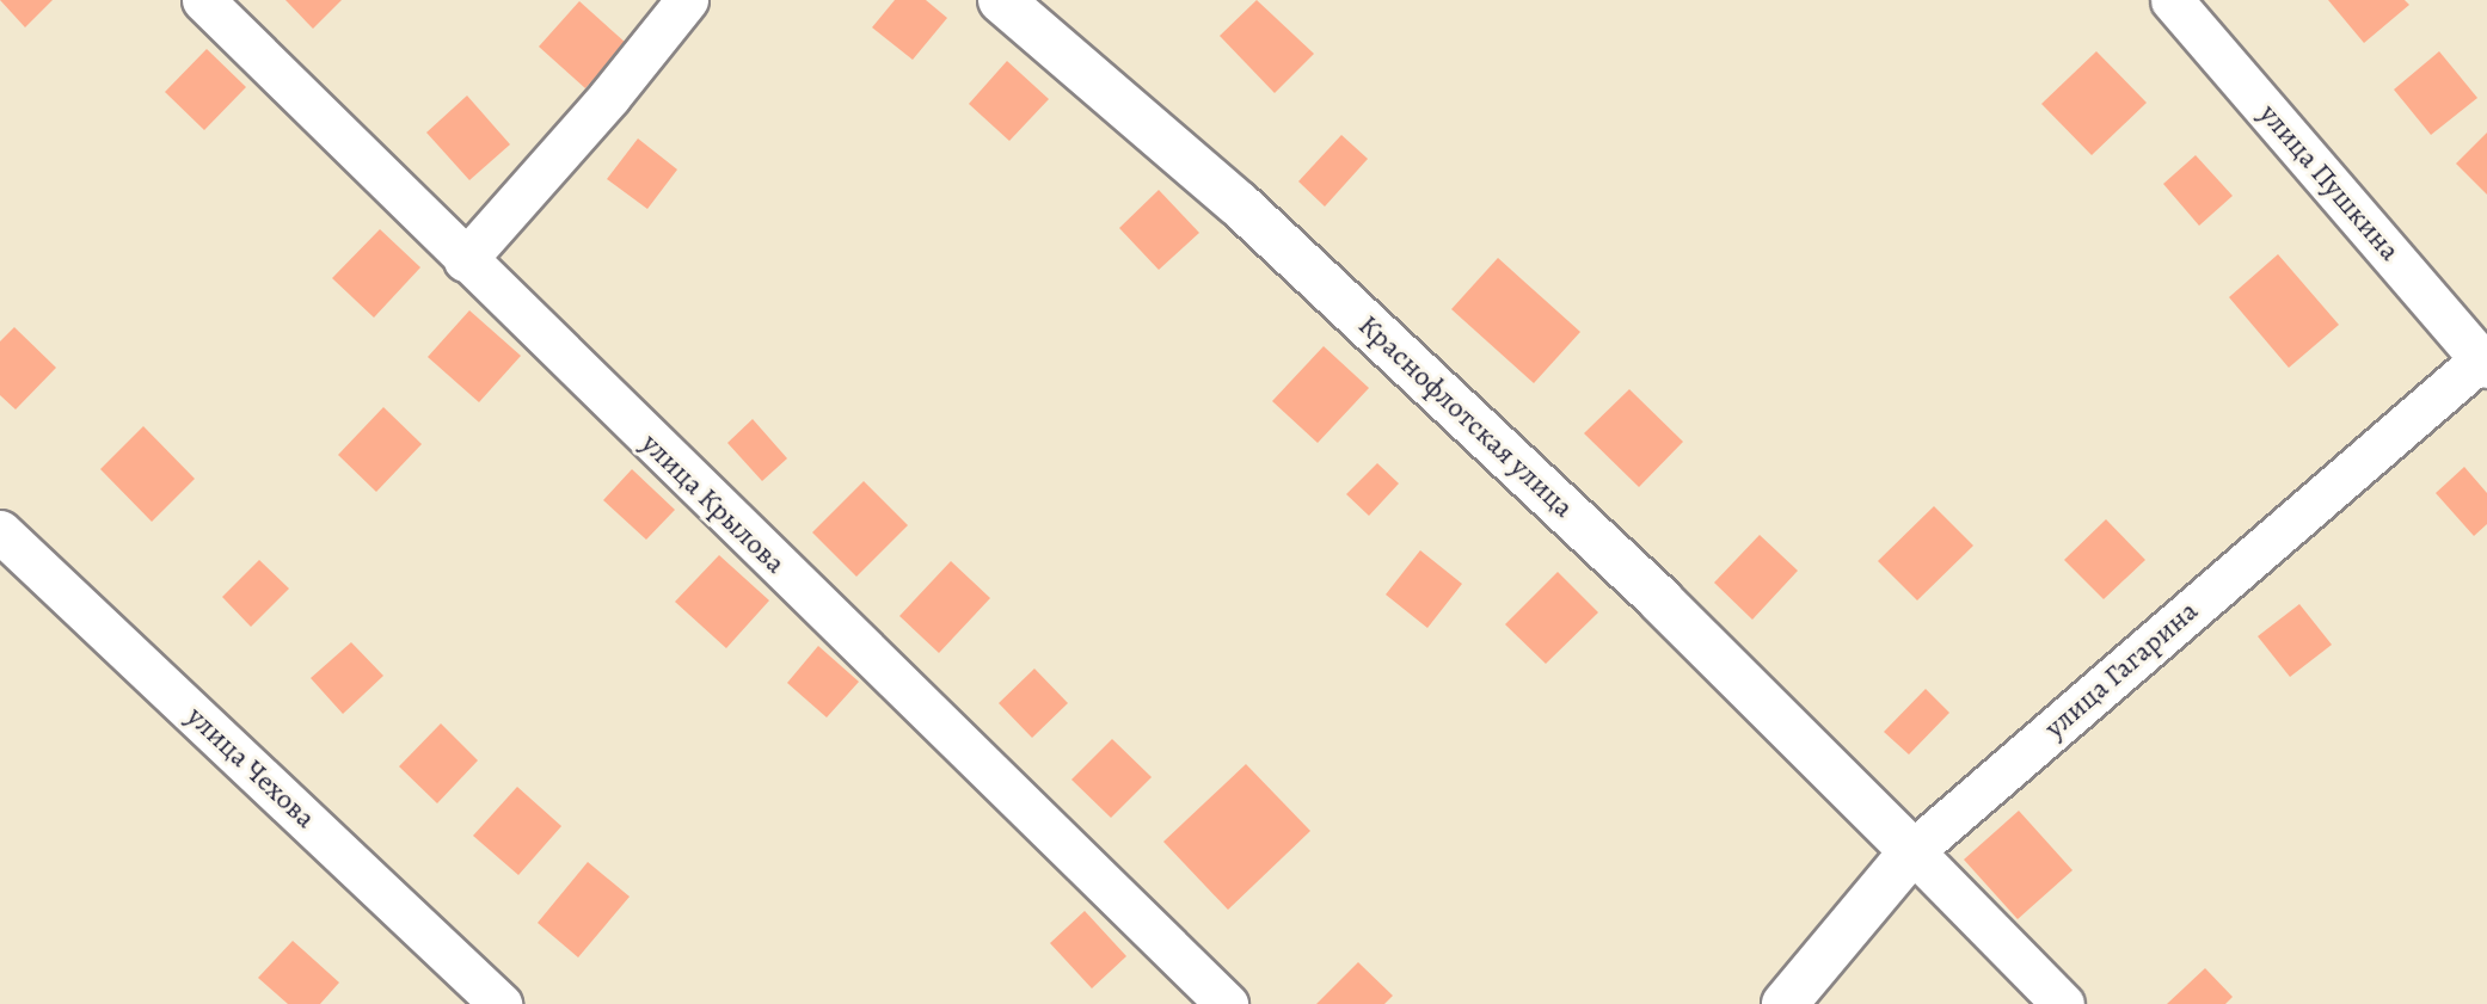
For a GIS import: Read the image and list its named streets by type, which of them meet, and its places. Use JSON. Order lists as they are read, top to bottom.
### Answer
{
  "streets": {
    "street": [
      "улица Пушкина",
      "Краснофлотская улица",
      "улица Крылова",
      "улица Гагарина",
      "улица Чехова"
    ]
  },
  "crossings": [
    ["улица Пушкина", "улица Гагарина"],
    ["Краснофлотская улица", "улица Гагарина"]
  ]
}
